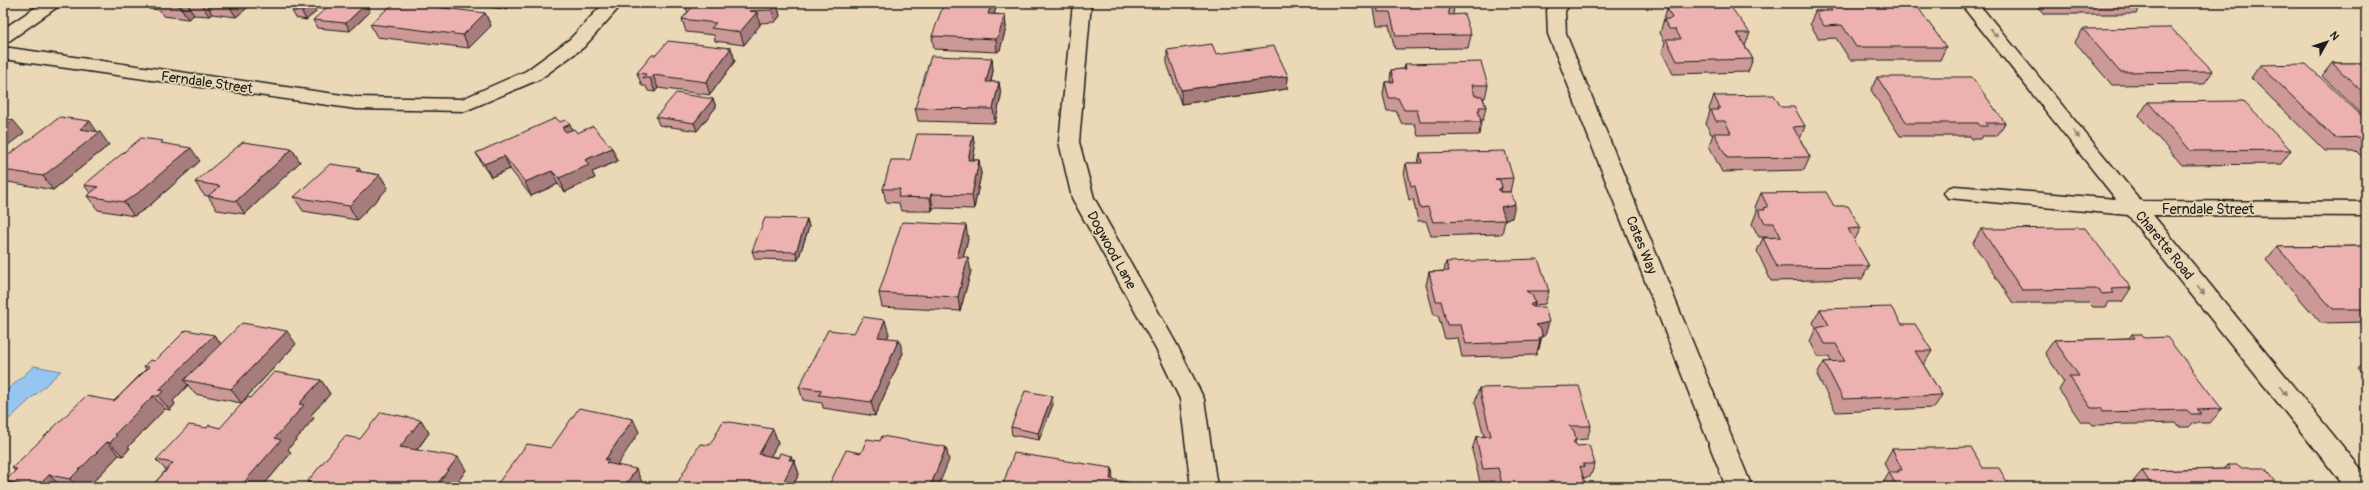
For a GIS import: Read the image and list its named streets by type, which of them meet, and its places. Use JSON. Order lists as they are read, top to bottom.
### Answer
{
  "streets": {
    "street": [
      "Ferndale Street",
      "Cates Way",
      "Charette Road",
      "Dogwood Lane"
    ]
  },
  "crossings": [
    ["Ferndale Street", "Charette Road"]
  ],
  "one_way": ["Charette Road"],
  "north": "top right"
}
